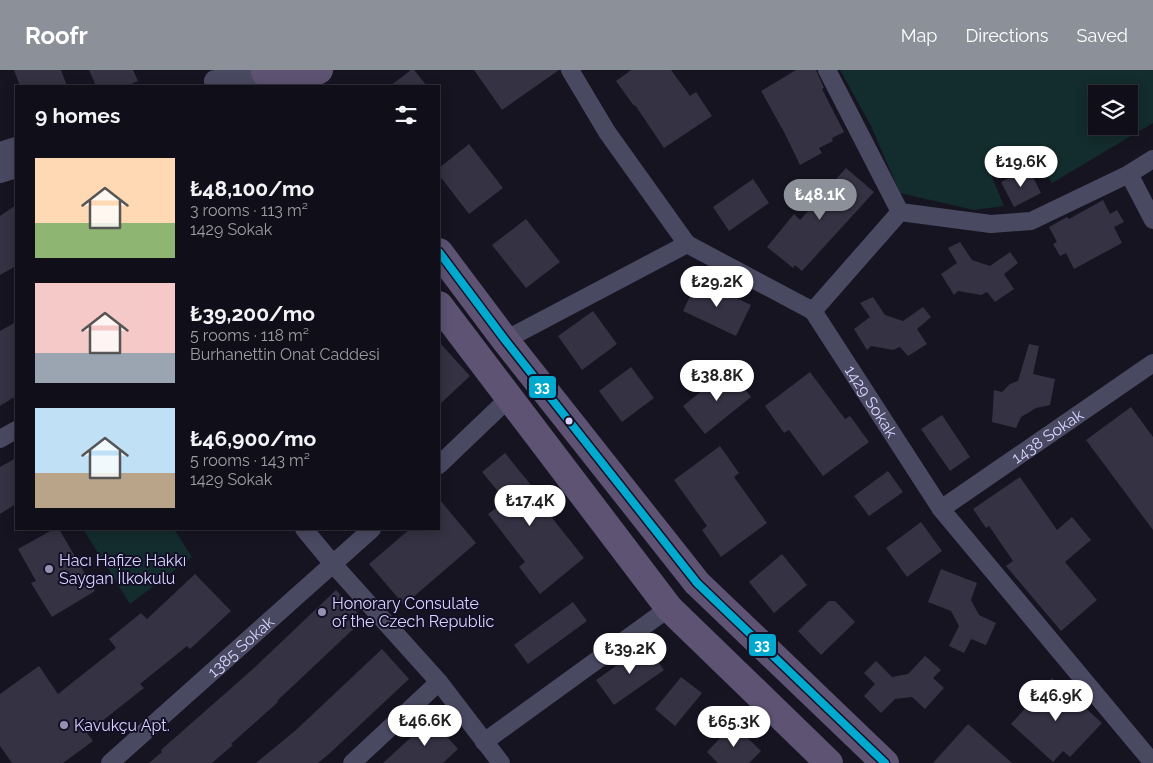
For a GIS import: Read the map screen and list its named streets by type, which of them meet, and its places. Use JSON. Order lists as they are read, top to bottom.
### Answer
{
  "streets": {
    "street": ["1429 Sokak", "1438 Sokak", "1385 Sokak"]
  },
  "crossings": [
    ["1429 Sokak", "1438 Sokak"]
  ],
  "places": ["Hacı Hafize Hakkı Saygan İlkokulu", "Honorary Consulate of the Czech Republic", "Kavukçu Apt."],
  "lines": ["transit line 33"],
  "page": {
    "header": "Roofr",
    "nav": ["Map", "Directions", "Saved"],
    "heading": "9 homes",
    "list": [
      {
        "name": "₺48,100/mo",
        "note": "3 rooms · 113 m² · 1429 Sokak"
      },
      {
        "name": "₺39,200/mo",
        "note": "5 rooms · 118 m² · Burhanettin Onat Caddesi"
      },
      {
        "name": "₺46,900/mo",
        "note": "5 rooms · 143 m² · 1429 Sokak"
      }
    ],
    "price": [
      "₺19.6K",
      "₺48.1K",
      "₺29.2K",
      "₺38.8K",
      "₺17.4K",
      "₺39.2K",
      "₺46.9K",
      "₺46.6K",
      "₺65.3K"
    ]
  }
}
